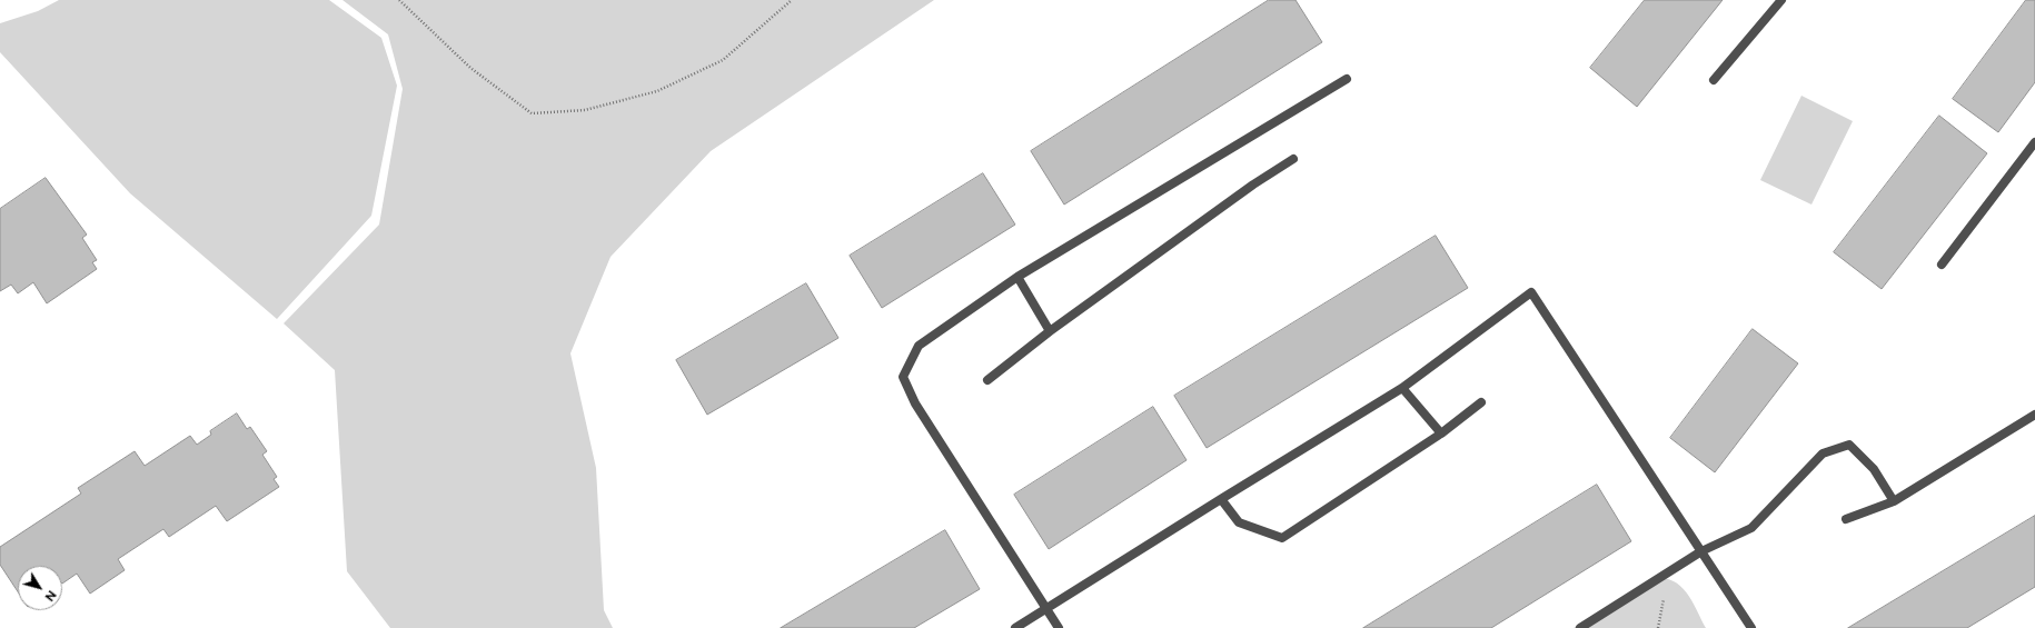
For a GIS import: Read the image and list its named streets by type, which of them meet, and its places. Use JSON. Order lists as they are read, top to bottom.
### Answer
{
  "north": "bottom right"
}
